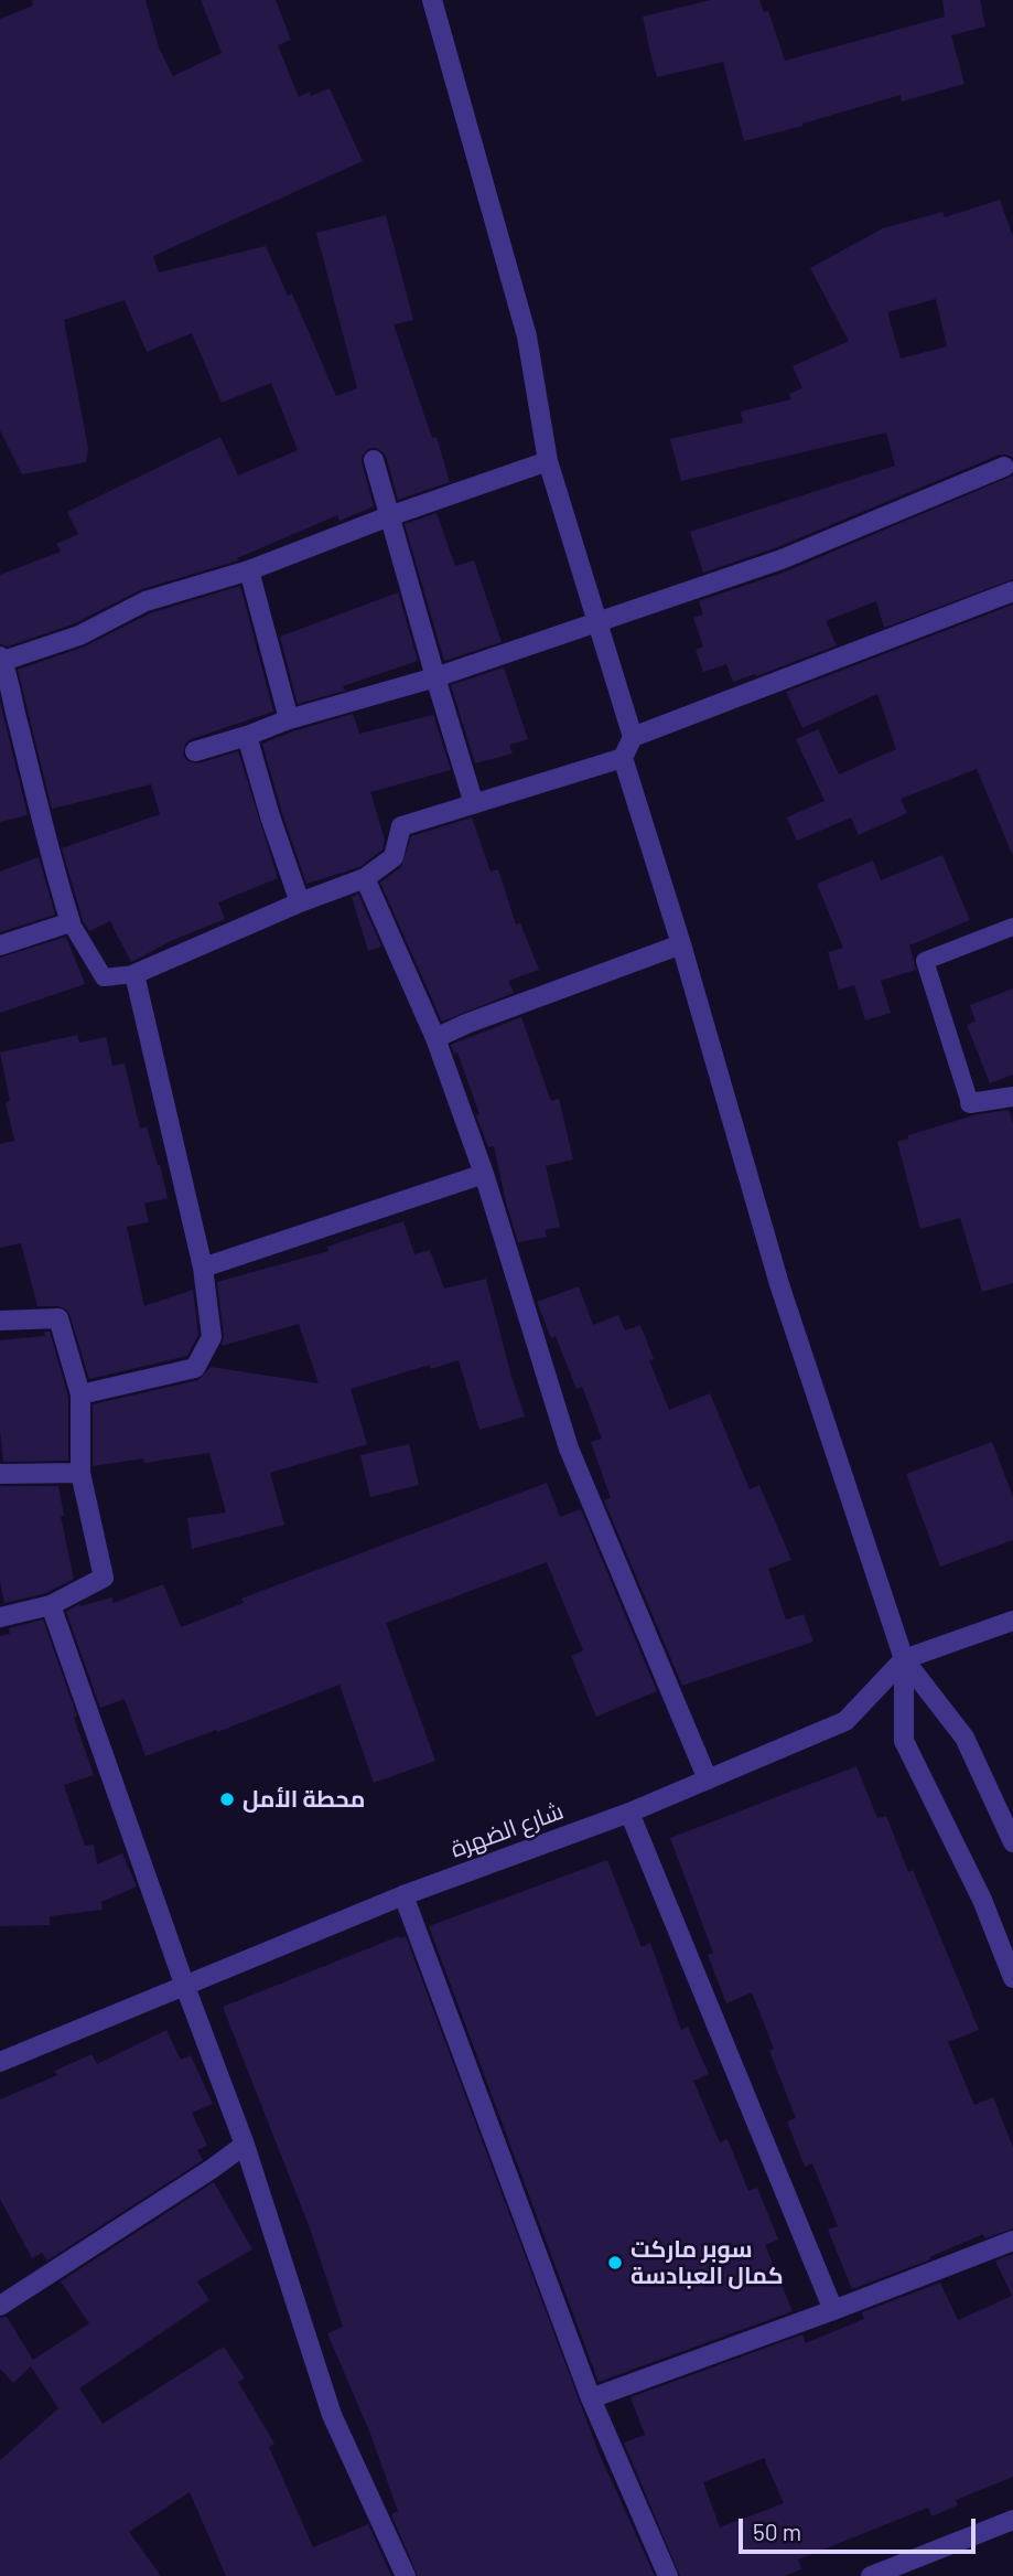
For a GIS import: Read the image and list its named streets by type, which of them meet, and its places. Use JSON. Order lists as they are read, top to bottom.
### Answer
{
  "streets": {
    "street": ["شارع الضهرة"]
  },
  "places": ["محطة الأمل", "سوبر ماركت كمال العبادسة"],
  "scale_bar": "50 m"
}
